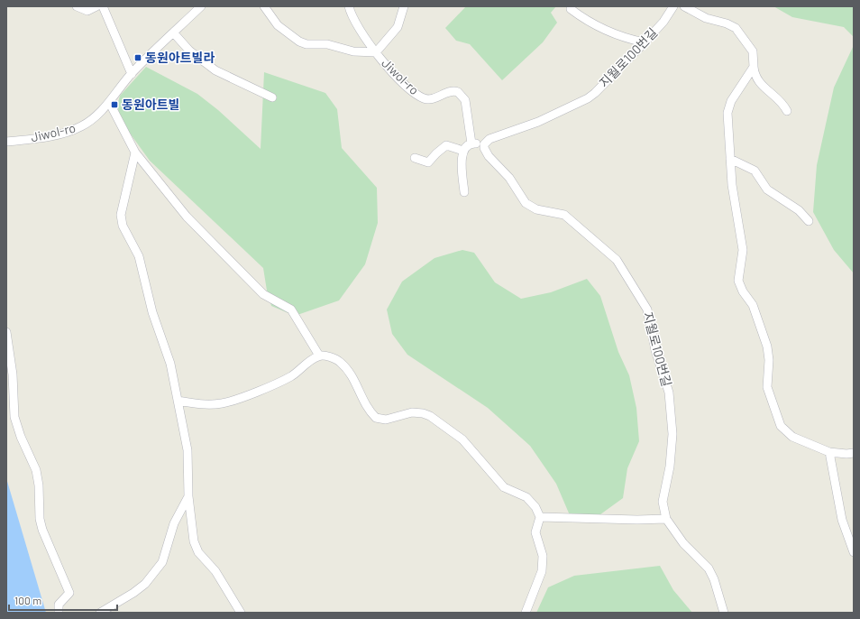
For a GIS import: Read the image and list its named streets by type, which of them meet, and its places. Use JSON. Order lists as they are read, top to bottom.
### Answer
{
  "streets": {
    "street": ["지월로100번길", "Jiwol-ro"]
  },
  "places": {
    "transit": ["동원아트빌라", "동원아트빌"]
  },
  "scale_bar": "100 m"
}
